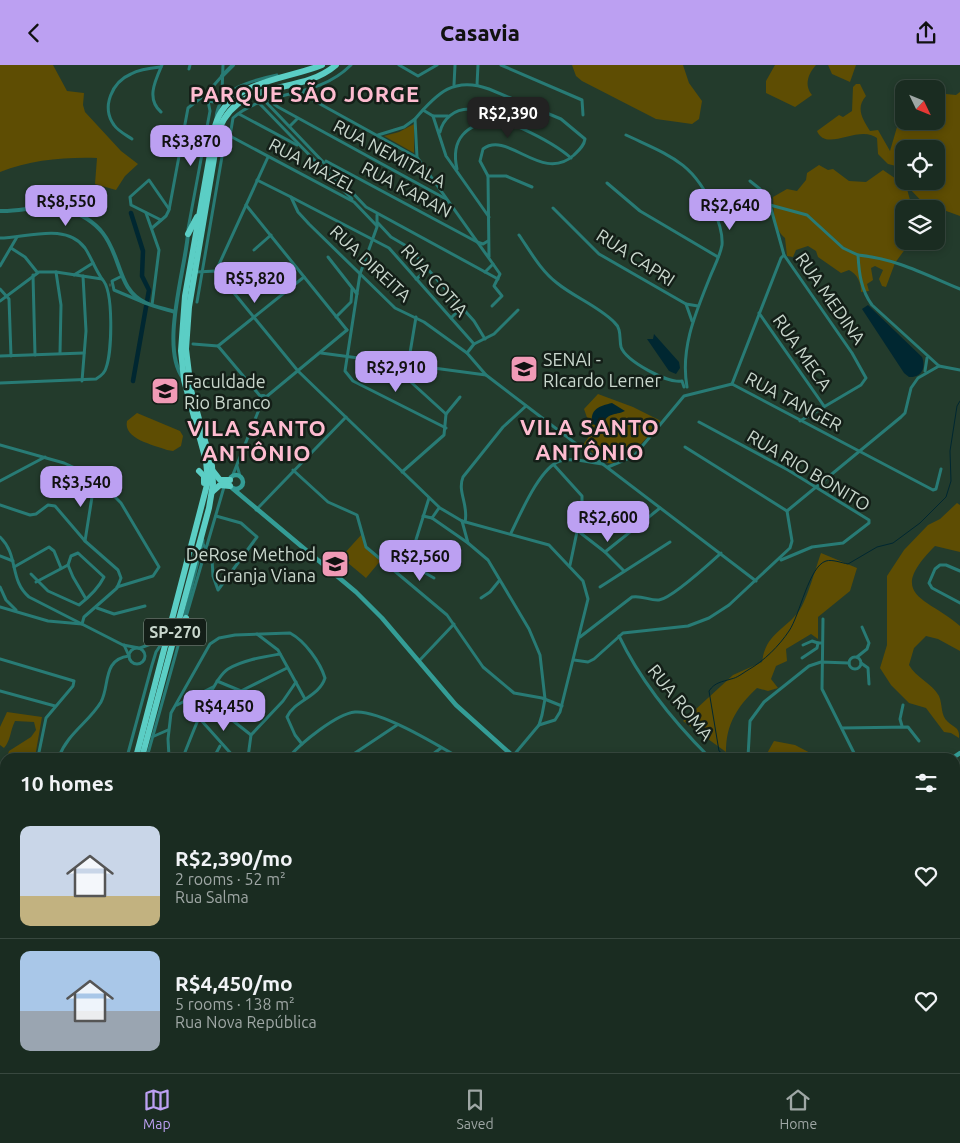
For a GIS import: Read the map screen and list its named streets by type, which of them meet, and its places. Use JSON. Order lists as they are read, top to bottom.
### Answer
{
  "streets": {
    "highway": ["SP-270"],
    "street": [
      "RUA NEMITALA",
      "RUA MAZEL",
      "RUA KARAN",
      "RUA CAPRI",
      "RUA DIREITA",
      "RUA COTIA",
      "RUA MEDINA",
      "RUA MECA",
      "RUA TANGER",
      "RUA RIO BONITO",
      "RUA ROMA"
    ]
  },
  "crossings": [
    ["RUA DIREITA", "RUA COTIA"],
    ["RUA MEDINA", "RUA MECA"],
    ["RUA MEDINA", "RUA TANGER"],
    ["RUA MECA", "RUA TANGER"]
  ],
  "districts": ["PARQUE SÃO JORGE", "VILA SANTO ANTÔNIO", "VILA SANTO ANTÔNIO"],
  "places": {
    "school or university": ["SENAI - RIcardo Lerner", "Faculdade Rio Branco", "DeRose Method Granja Viana"]
  },
  "north": "bottom right",
  "page": {
    "header": "Casavia",
    "price": [
      "R$2,390",
      "R$3,870",
      "R$8,550",
      "R$2,640",
      "R$5,820",
      "R$2,910",
      "R$3,540",
      "R$2,600",
      "R$2,560",
      "R$4,450"
    ],
    "heading": "10 homes",
    "list": [
      {
        "name": "R$2,390/mo",
        "note": "2 rooms · 52 m² · Rua Salma"
      },
      {
        "name": "R$4,450/mo",
        "note": "5 rooms · 138 m² · Rua Nova República"
      }
    ],
    "tabs": ["Map", "Saved", "Home"]
  }
}
